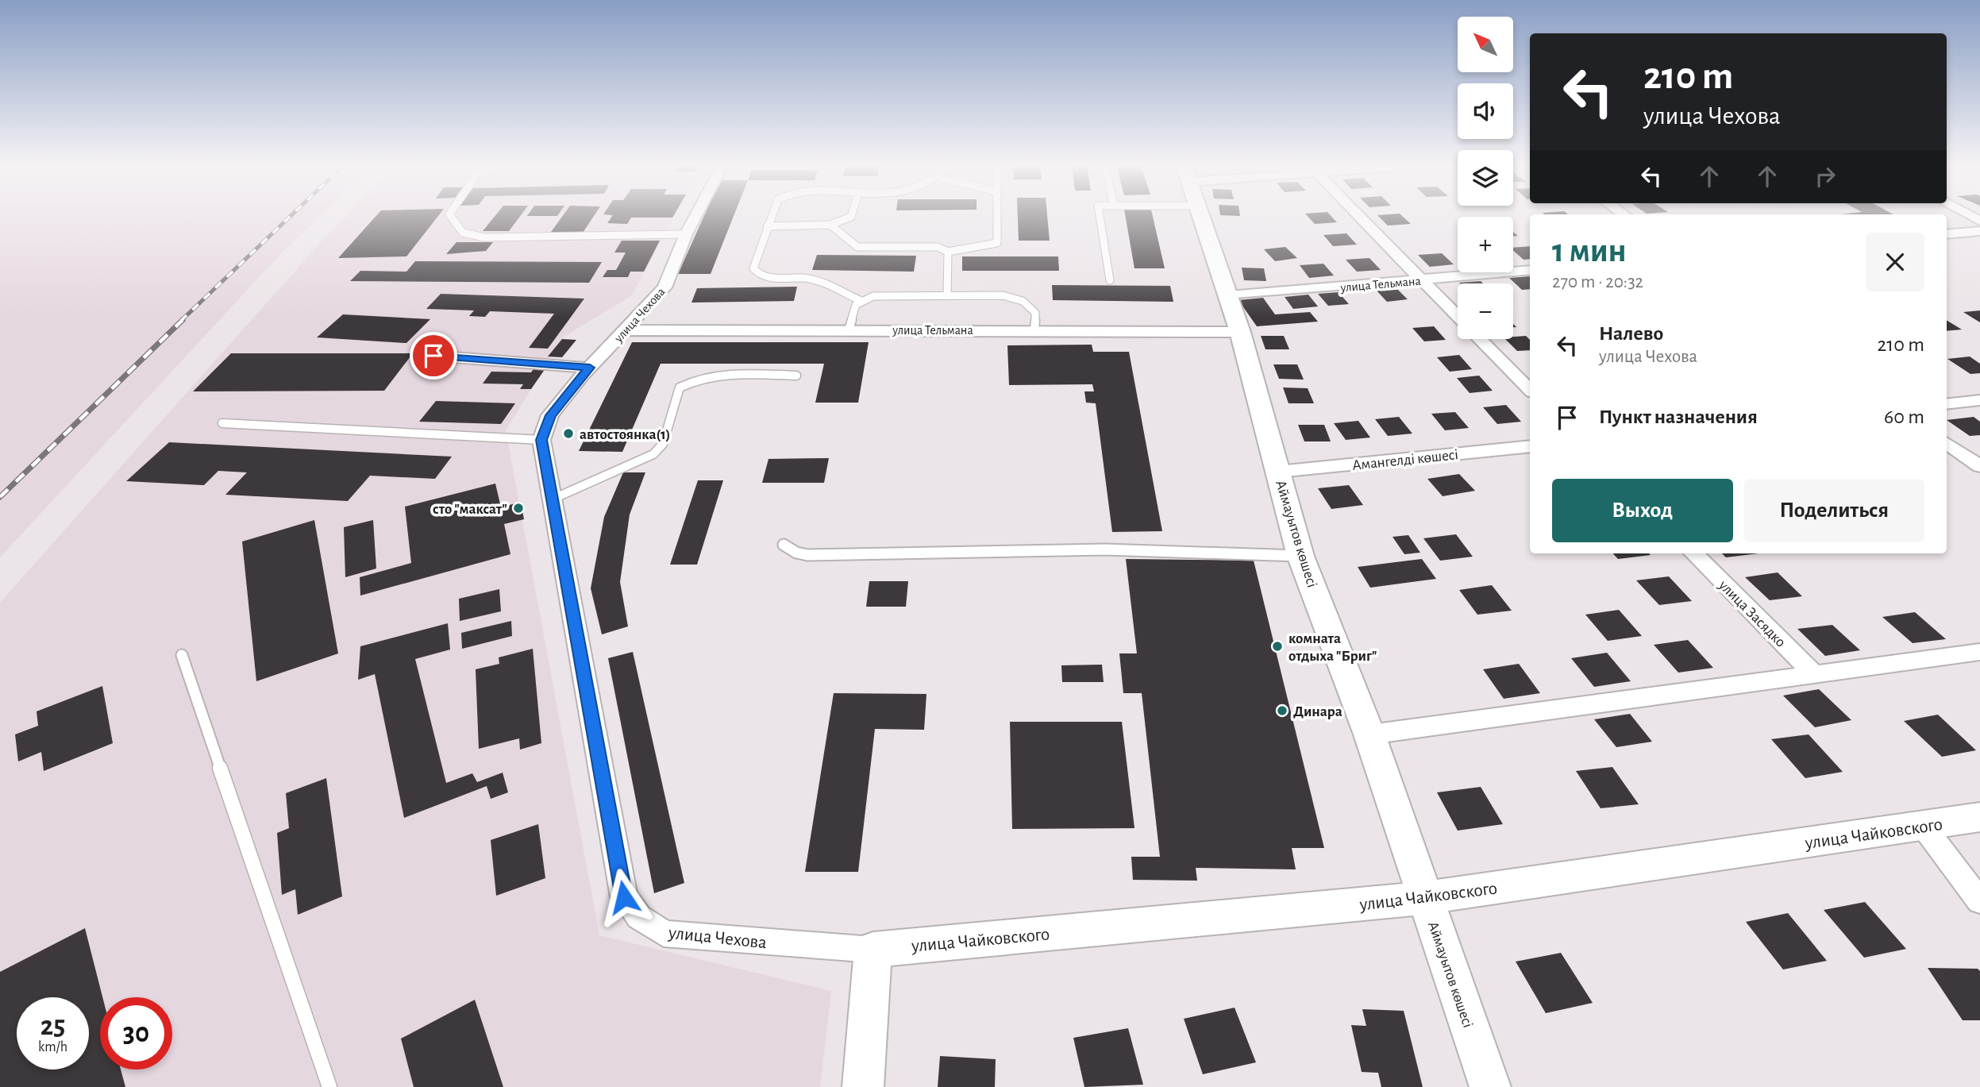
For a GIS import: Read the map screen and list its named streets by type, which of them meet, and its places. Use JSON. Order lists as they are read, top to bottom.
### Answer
{
  "streets": {
    "street": [
      "улица Тельмана",
      "улица Чехова",
      "Амангелді көшесі",
      "Аймауытов көшесі",
      "улица Засядко",
      "улица Чайковского"
    ]
  },
  "crossings": [
    ["улица Тельмана", "улица Чехова"],
    ["улица Тельмана", "Аймауытов көшесі"],
    ["улица Чехова", "улица Чайковского"],
    ["Амангелді көшесі", "Аймауытов көшесі"],
    ["Аймауытов көшесі", "улица Чайковского"]
  ],
  "places": [
    "автостоянка(1)",
    "сто \"максат\"",
    "комната отдыха \"Бриг\"",
    "Динара"
  ],
  "north": "top left",
  "page": {
    "map_buttons": ["+", "−"],
    "turn": ["210 m", "улица Чехова"],
    "heading": ["1 мин", "270 m · 20:32"],
    "list": [
      {
        "name": "Налево",
        "note": "улица Чехова",
        "value": "210 m"
      },
      {
        "name": "Пункт назначения",
        "value": "60 m"
      }
    ],
    "buttons": ["Выход", "Поделиться"],
    "speed": "25 km/h",
    "limit": "30"
  }
}
